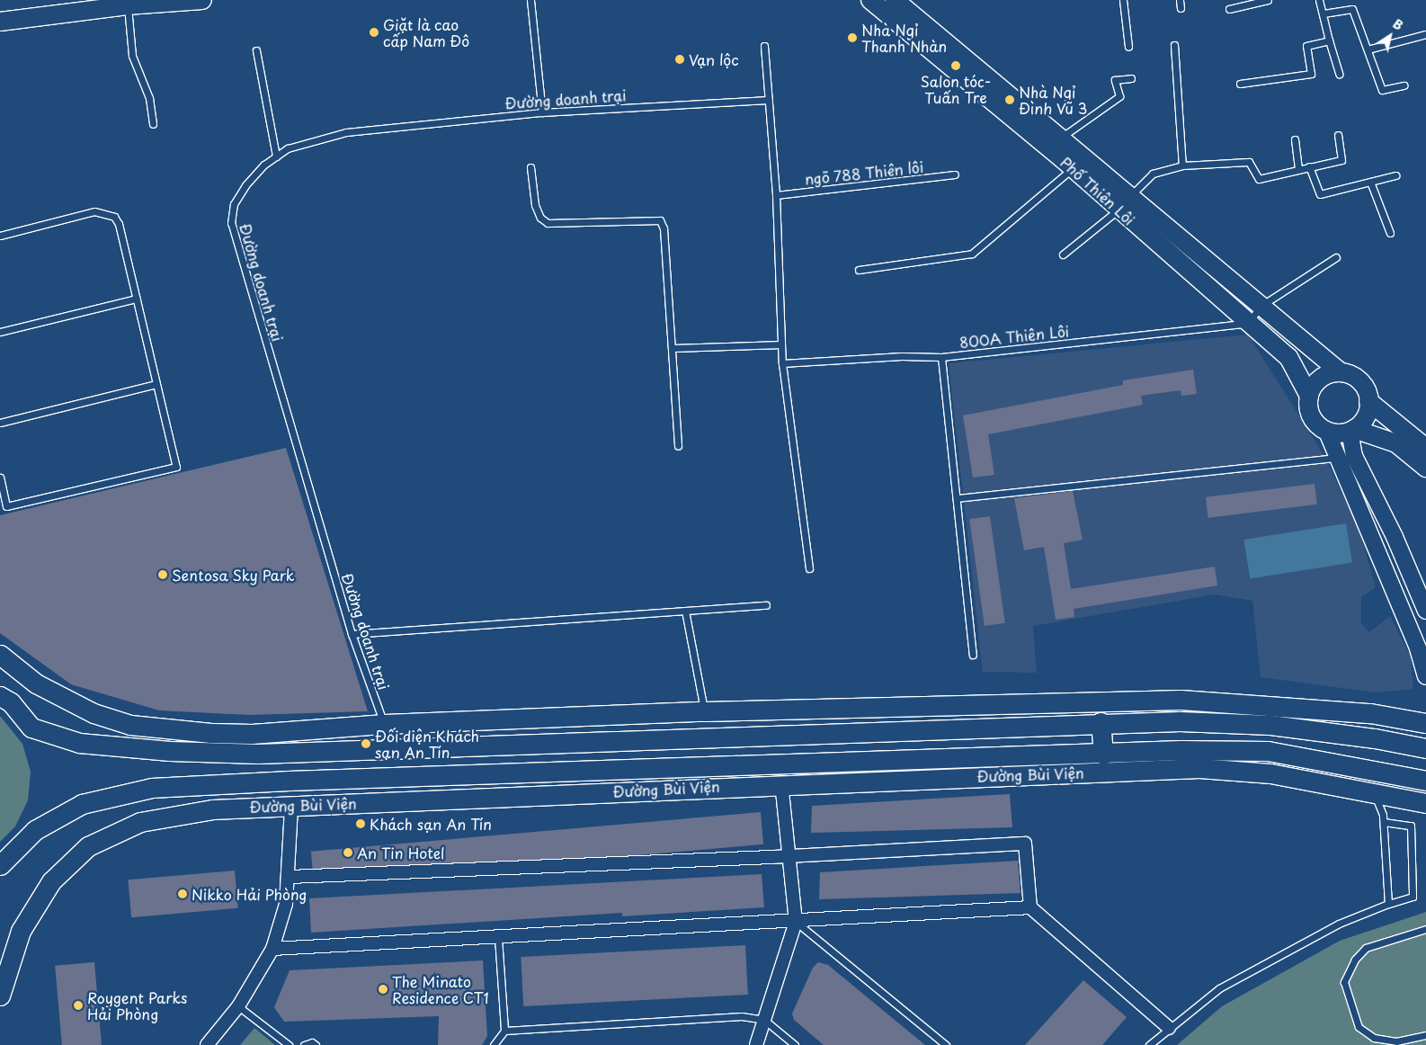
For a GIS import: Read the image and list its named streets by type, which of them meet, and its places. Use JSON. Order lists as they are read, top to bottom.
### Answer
{
  "streets": {
    "main road": ["Phố Thiên Lôi", "Đường Bùi Viện"],
    "lane": ["Đường doanh trại", "ngõ 788 Thiên lôi", "800A Thiên Lôi"]
  },
  "crossings": [
    ["Phố Thiên Lôi", "800A Thiên Lôi"]
  ],
  "places": [
    "Giặt là cao cấp Nam Đô",
    "Nhà Ngỉ Thanh Nhàn",
    "Vạn lộc",
    "Salon tóc- Tuấn Tre",
    "Nhà Ngỉ Đình Vũ 3",
    "Sentosa Sky Park",
    "Đối diện Khách sạn An Tín",
    "Khách sạn An Tín",
    "An Tin Hotel",
    "Nikko Hải Phòng",
    "The Minato Residence CT1",
    "Roygent Parks Hải Phòng"
  ],
  "north": "top right"
}
